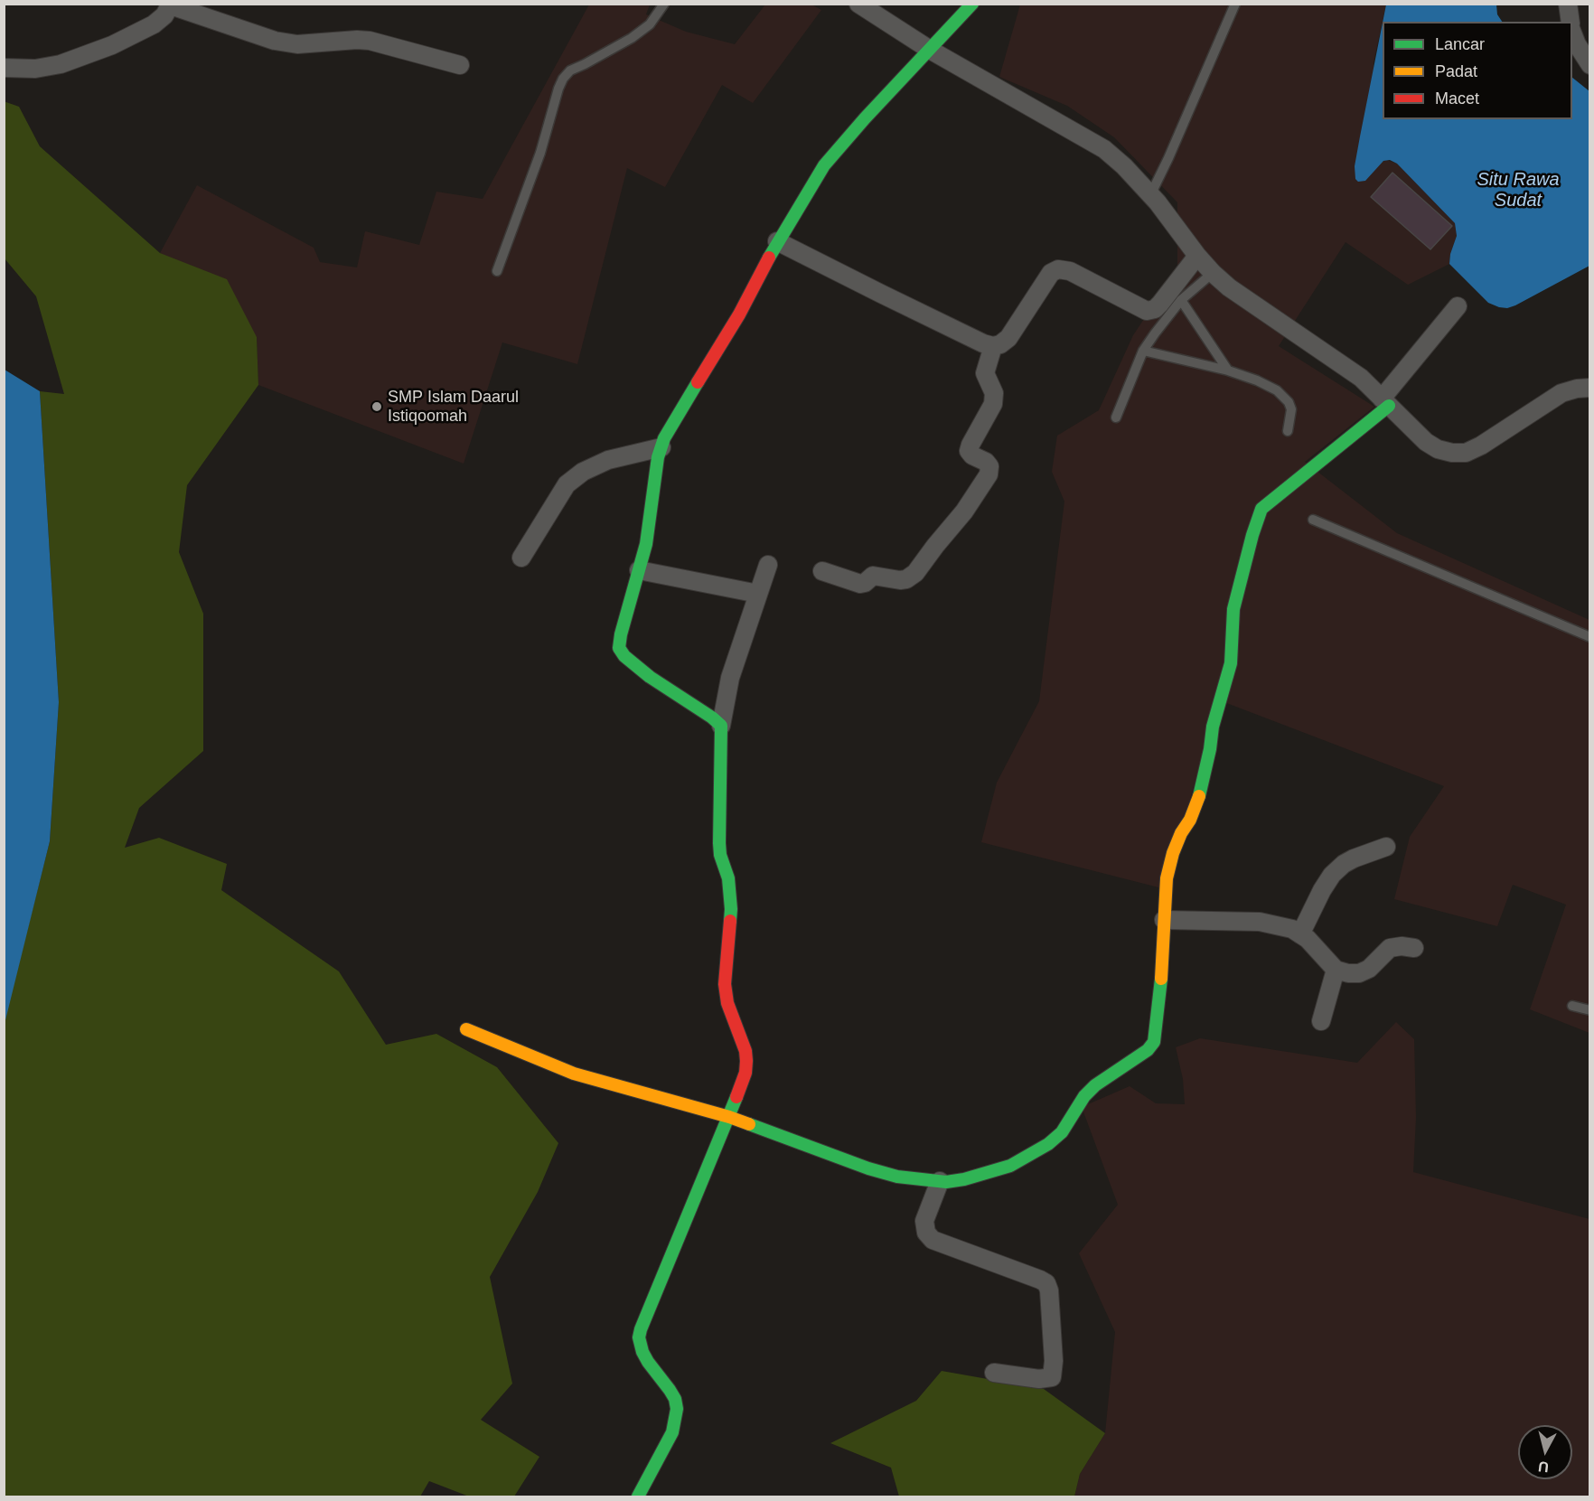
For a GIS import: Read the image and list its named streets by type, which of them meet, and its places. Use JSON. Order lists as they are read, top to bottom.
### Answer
{
  "water": ["Situ Rawa Sudat"],
  "places": ["SMP Islam Daarul Istiqoomah"],
  "legend": ["Lancar", "Padat", "Macet"],
  "north": "bottom"
}
